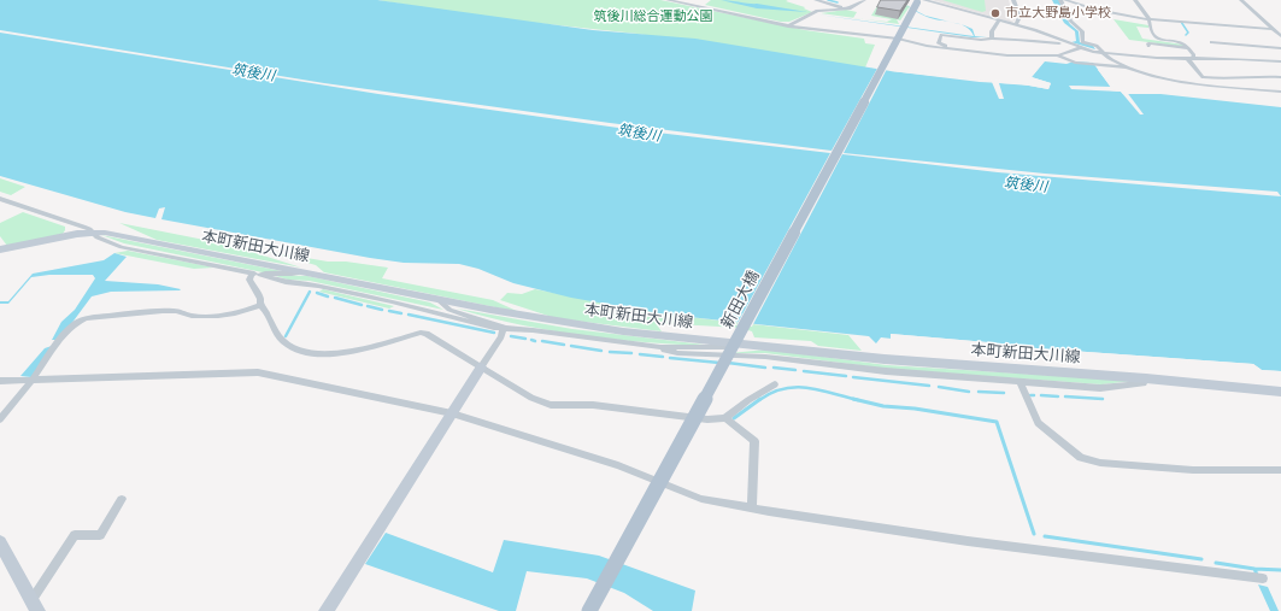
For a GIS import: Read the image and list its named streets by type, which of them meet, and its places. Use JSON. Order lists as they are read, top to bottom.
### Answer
{
  "streets": {
    "main road": ["本町新田大川線", "新田大橋"]
  },
  "water": ["筑後川"],
  "parks": ["筑後川総合運動公園"],
  "places": ["市立大野島小学校"]
}
